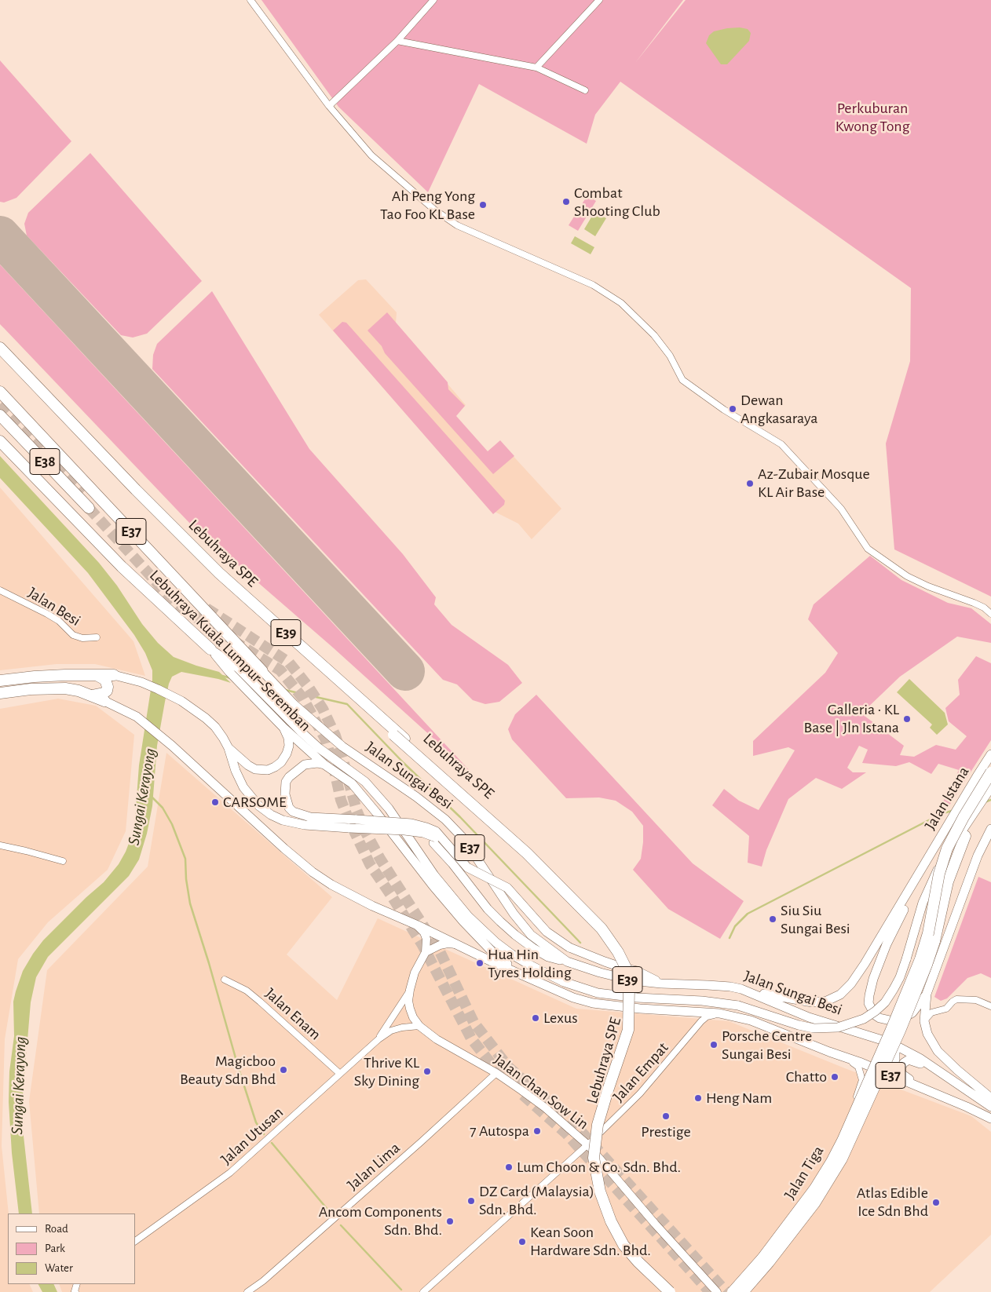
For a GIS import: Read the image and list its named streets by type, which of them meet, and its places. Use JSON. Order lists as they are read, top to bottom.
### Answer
{
  "streets": {
    "highway": [
      "E38",
      "E37",
      "Lebuhraya SPE",
      "E39",
      "Lebuhraya Kuala Lumpur–Seremban"
    ],
    "main road": ["Jalan Sungai Besi", "Jalan Istana"],
    "street": [
      "Jalan Besi",
      "Jalan Enam",
      "Jalan Empat",
      "Jalan Chan Sow Lin",
      "Jalan Utusan",
      "Jalan Lima",
      "Jalan Tiga"
    ]
  },
  "crossings": [
    ["E37", "Lebuhraya Kuala Lumpur–Seremban"],
    ["E37", "Jalan Empat"],
    ["E37", "Jalan Tiga"],
    ["Lebuhraya Kuala Lumpur–Seremban", "Jalan Sungai Besi"],
    ["Jalan Enam", "Jalan Utusan"],
    ["Jalan Empat", "Jalan Chan Sow Lin"],
    ["Jalan Chan Sow Lin", "Jalan Utusan"],
    ["Jalan Chan Sow Lin", "Jalan Lima"]
  ],
  "water": ["Sungai Kerayong"],
  "parks": ["Perkuburan Kwong Tong"],
  "places": [
    "Combat Shooting Club",
    "Ah Peng Yong Tao Foo KL Base",
    "Dewan Angkasaraya",
    "Az-Zubair Mosque KL Air Base",
    "Galleria • KL Base | Jln Istana",
    "CARSOME",
    "Siu Siu Sungai Besi",
    "Hua Hin Tyres Holding",
    "Lexus",
    "Porsche Centre Sungai Besi",
    "Magicboo Beauty Sdn Bhd",
    "Thrive KL Sky Dining",
    "Chatto",
    "Heng Nam",
    "Prestige",
    "7 Autospa",
    "Lum Choon & Co. Sdn. Bhd.",
    "DZ Card (Malaysia) Sdn. Bhd.",
    "Atlas Edible Ice Sdn Bhd",
    "Ancom Components Sdn. Bhd.",
    "Kean Soon Hardware Sdn. Bhd."
  ],
  "legend": ["Road", "Park", "Water"]
}
